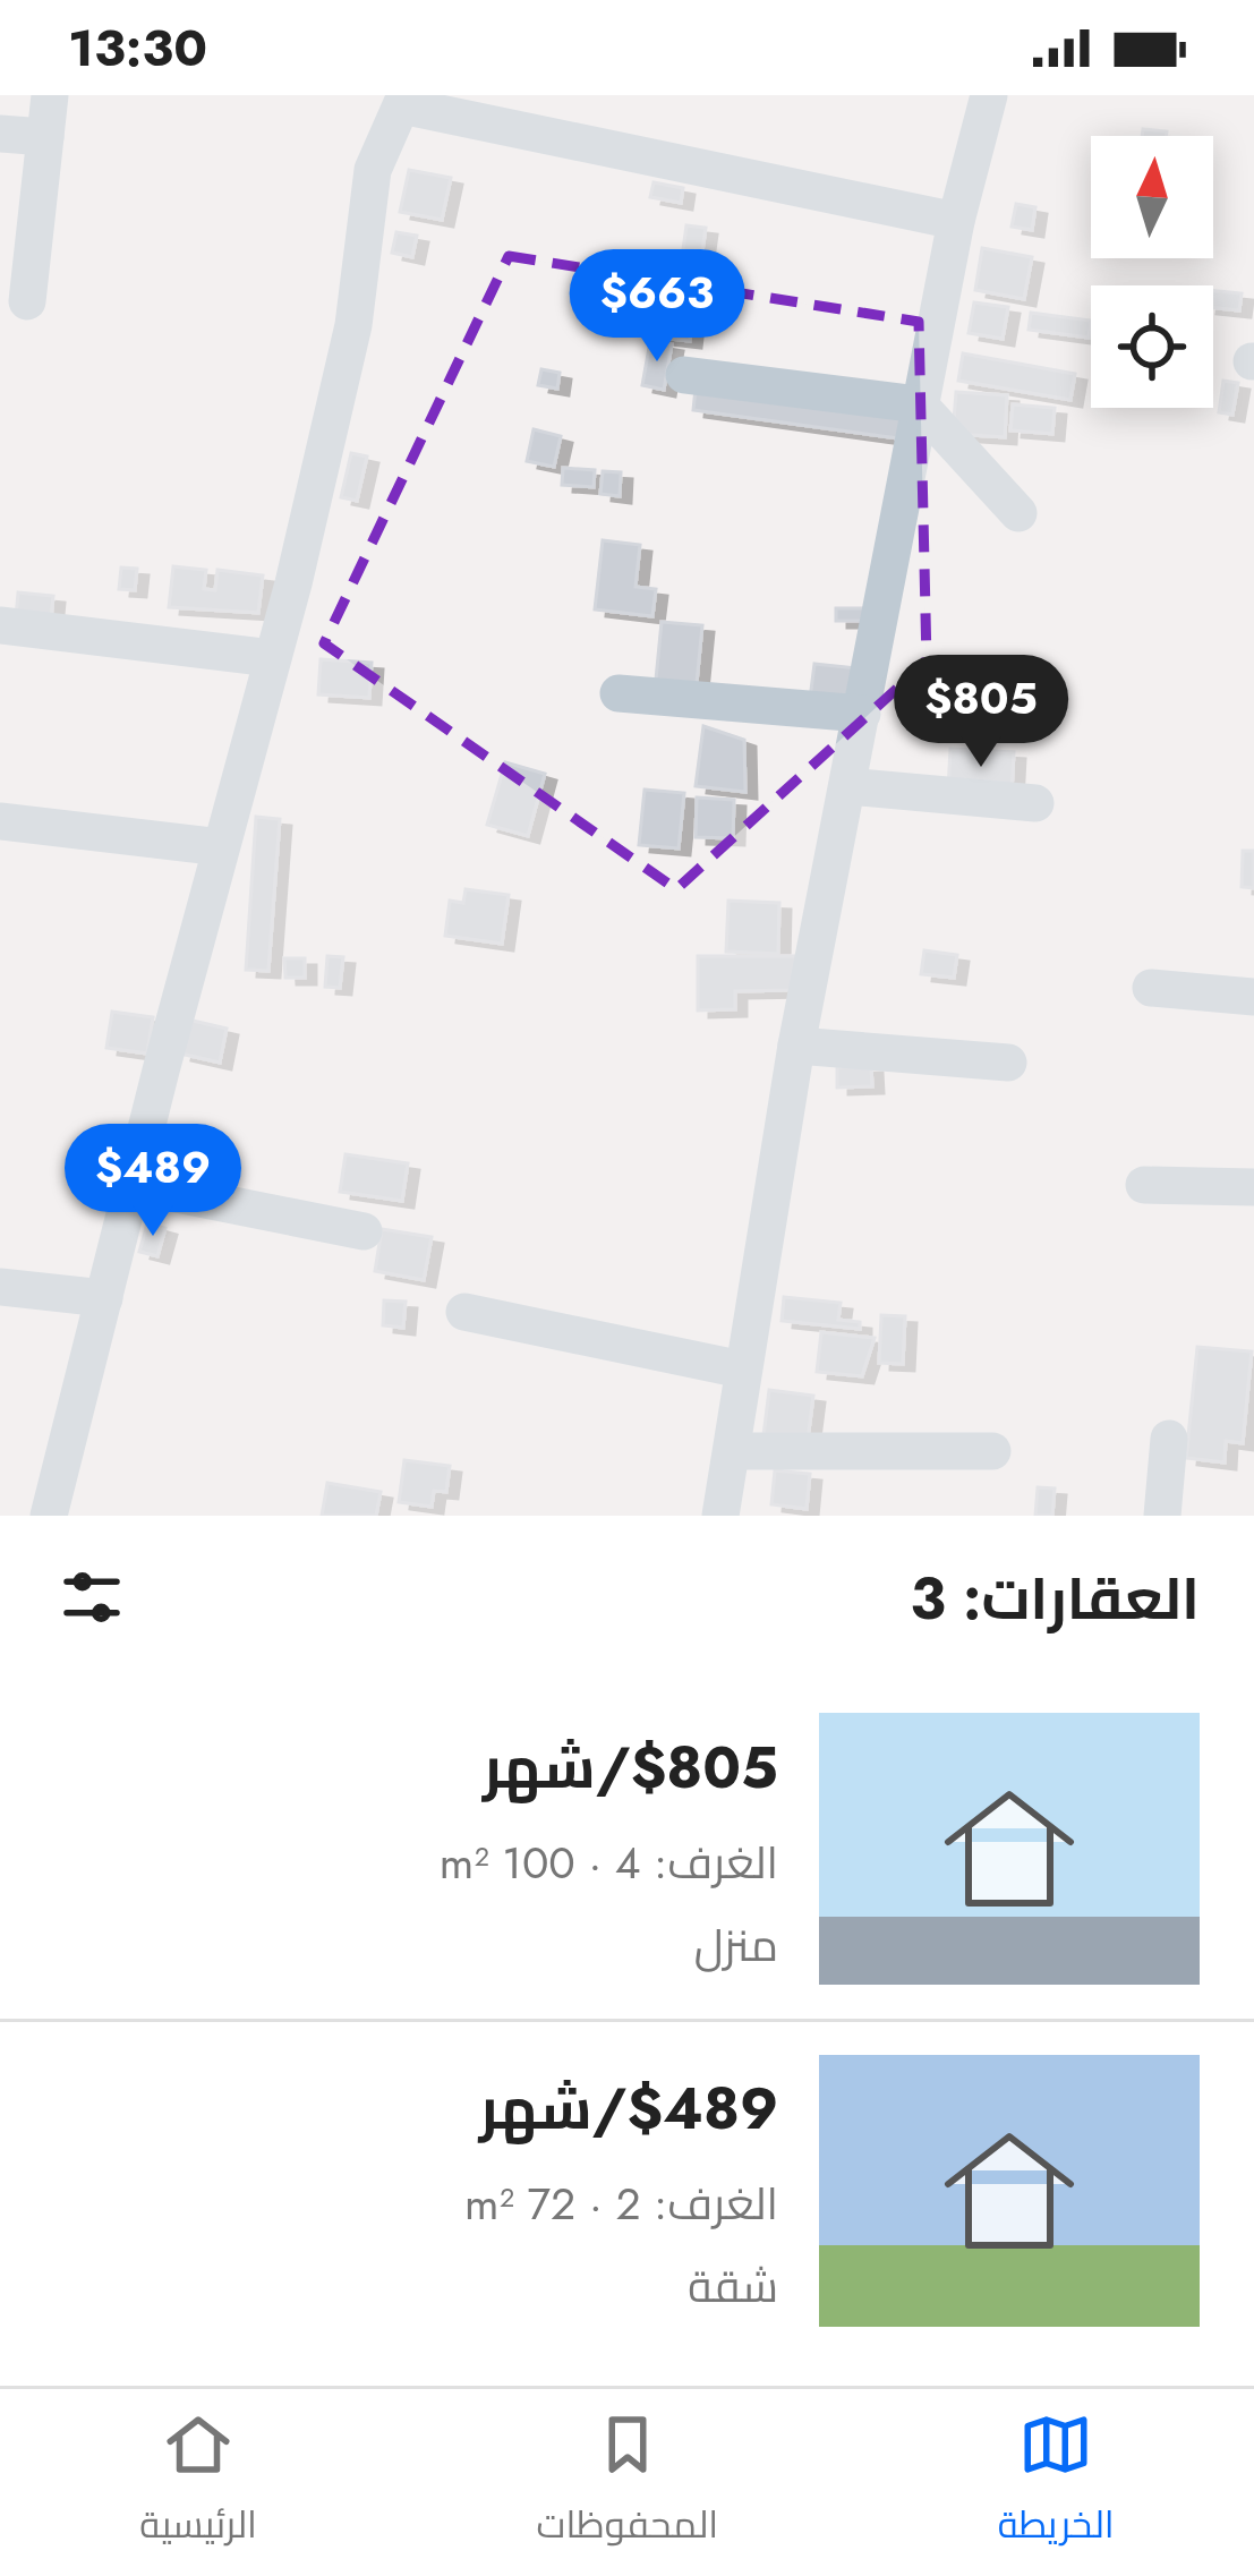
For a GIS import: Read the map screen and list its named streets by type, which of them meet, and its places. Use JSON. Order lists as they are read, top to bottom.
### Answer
{
  "north": "top",
  "page": {
    "status": "13:30",
    "price": ["$663", "$805", "$489"],
    "heading": "العقارات: 3",
    "list": [
      {
        "name": "$805/شهر",
        "note": "الغرف: 4 · 100 m² · منزل"
      },
      {
        "name": "$489/شهر",
        "note": "الغرف: 2 · 72 m² · شقة"
      }
    ],
    "tabs": ["الخريطة", "المحفوظات", "الرئيسية"]
  }
}
